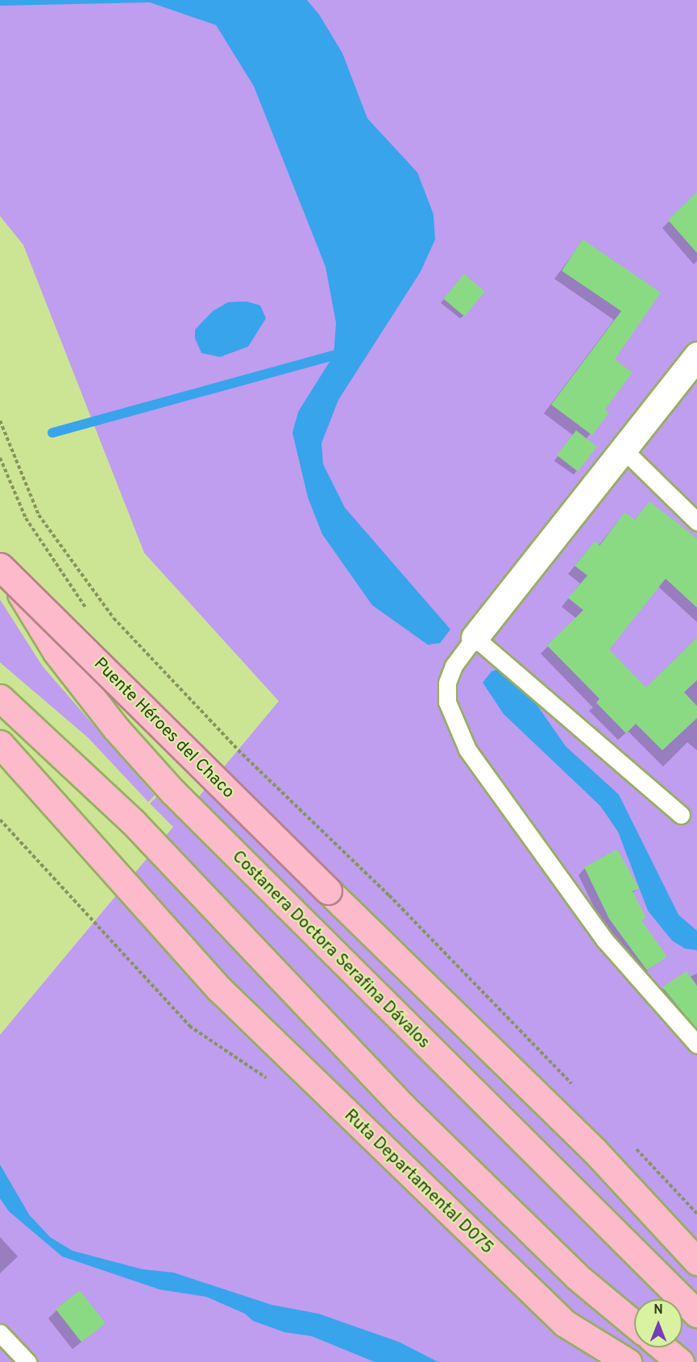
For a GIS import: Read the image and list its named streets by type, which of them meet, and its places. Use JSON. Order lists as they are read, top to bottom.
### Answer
{
  "streets": {
    "highway": ["Puente Héroes del Chaco", "Costanera Doctora Serafina Dávalos", "Ruta Departamental D075"]
  },
  "north": "top"
}
